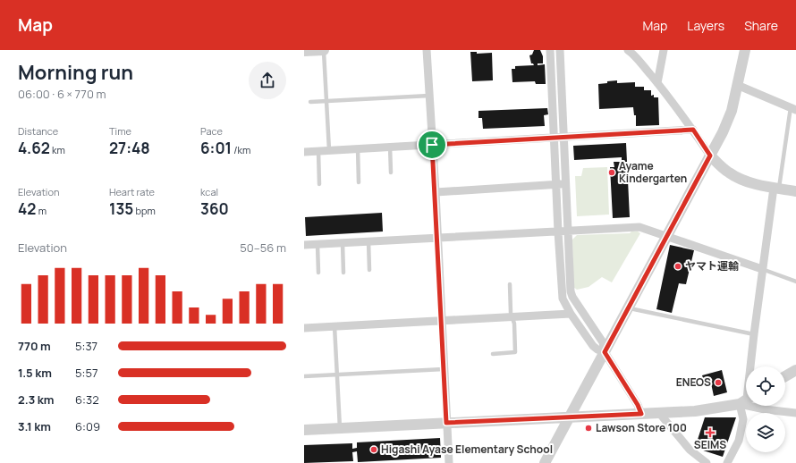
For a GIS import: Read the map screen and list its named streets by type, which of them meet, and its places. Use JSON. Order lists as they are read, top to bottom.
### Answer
{
  "places": {
    "other": [
      "Ayame Kindergarten",
      "ヤマト運輸",
      "ENEOS",
      "Lawson Store 100",
      "Higashi Ayase Elementary School"
    ],
    "health": ["SEIMS"]
  },
  "page": {
    "header": "Map",
    "nav": ["Map", "Layers", "Share"],
    "heading": ["Morning run", "06:00 · 6 × 770 m"],
    "stats": [
      ["Distance", "4.62 km"],
      ["Time", "27:48"],
      ["Pace", "6:01 /km"],
      ["Elevation", "42 m"],
      ["Heart rate", "135 bpm"],
      ["kcal", "360"]
    ],
    "chart": ["Elevation", "50–56 m"],
    "list": [
      {
        "name": "770 m",
        "note": "5:37"
      },
      {
        "name": "1.5 km",
        "note": "5:57"
      },
      {
        "name": "2.3 km",
        "note": "6:32"
      },
      {
        "name": "3.1 km",
        "note": "6:09"
      }
    ]
  }
}
